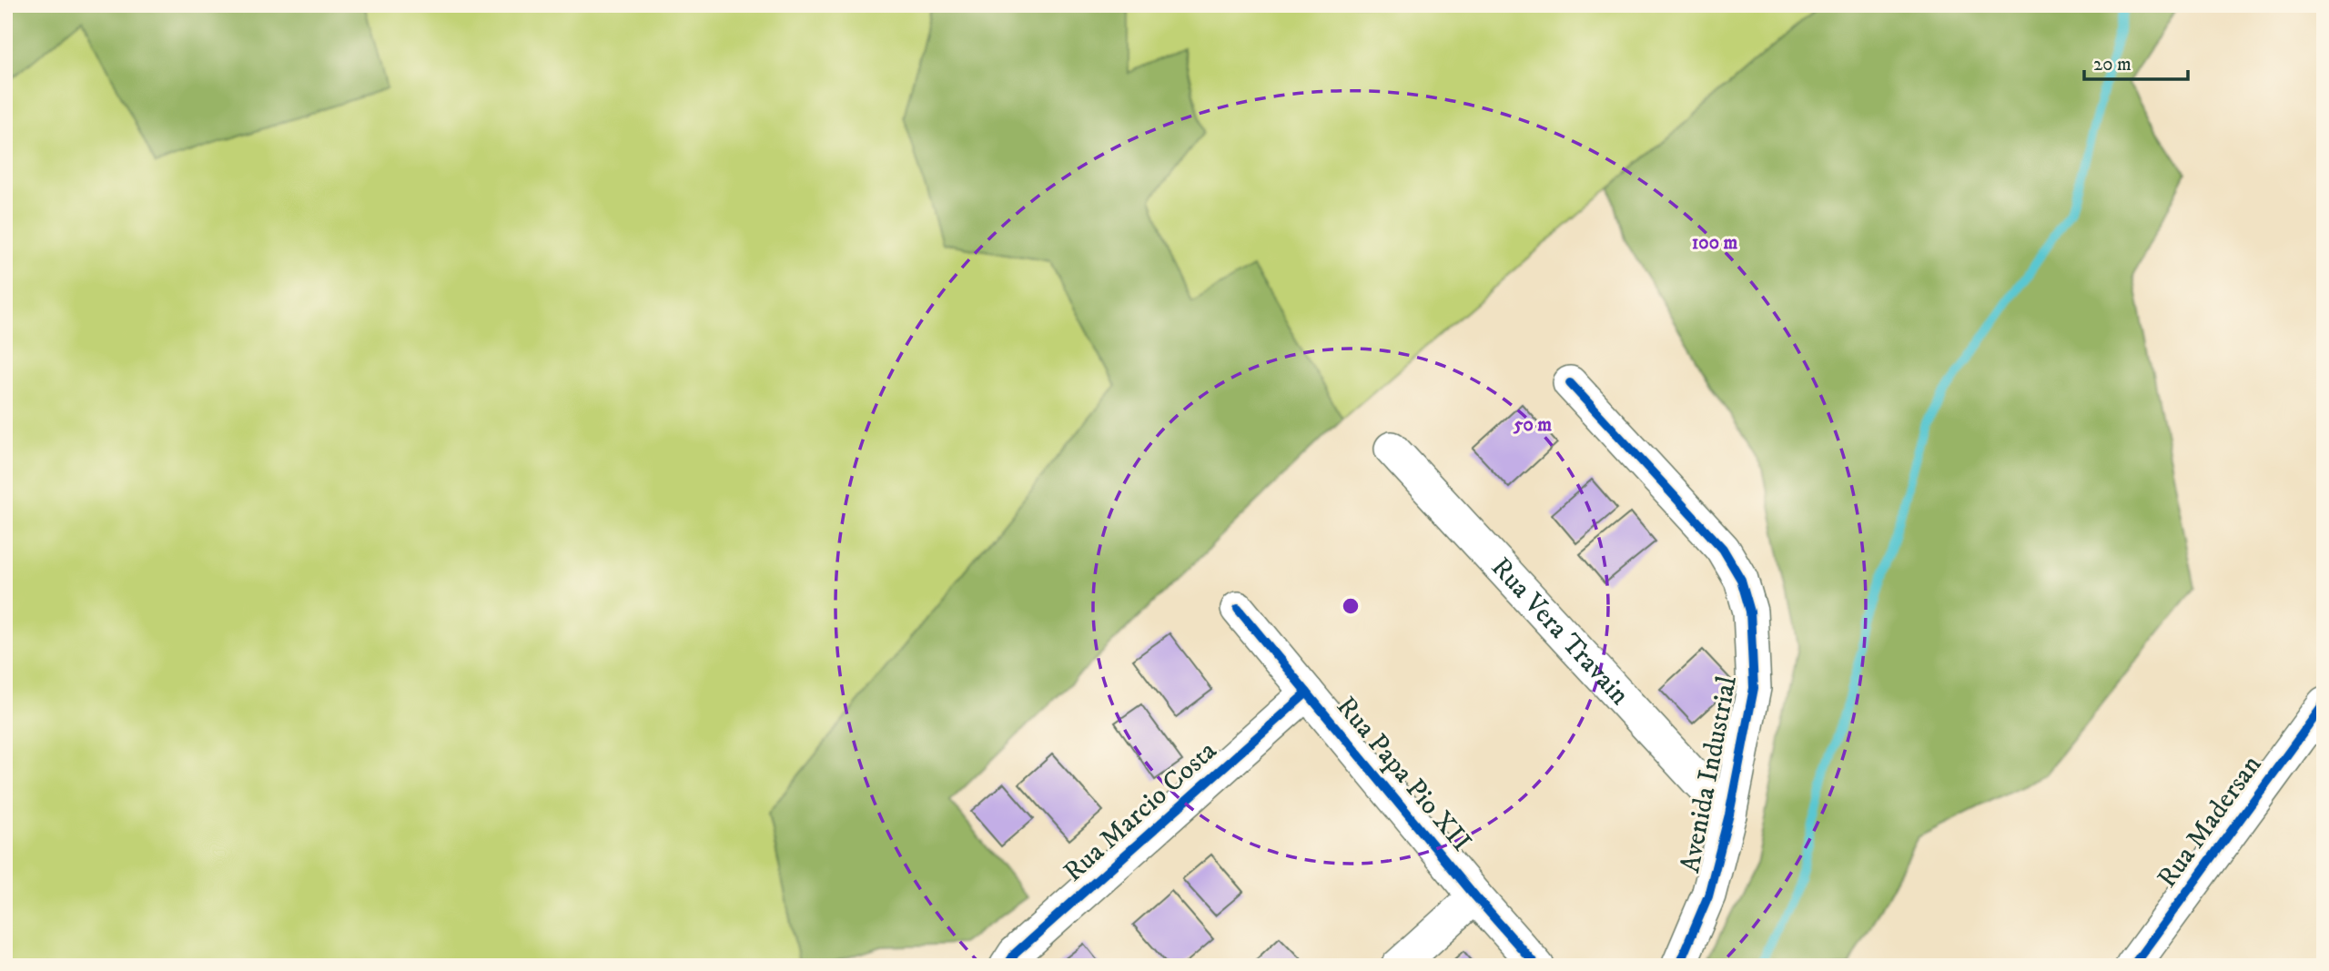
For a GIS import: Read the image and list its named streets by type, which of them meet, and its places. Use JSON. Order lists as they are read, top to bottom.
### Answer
{
  "streets": {
    "street": [
      "Rua Vera Travain",
      "Rua Papa Pio XII",
      "Avenida Industrial",
      "Rua Marcio Costa",
      "Rua Madersan"
    ]
  },
  "crossings": [
    ["Rua Vera Travain", "Avenida Industrial"],
    ["Rua Papa Pio XII", "Rua Marcio Costa"]
  ],
  "scale_bar": "20 m",
  "rings": ["100 m", "50 m"]
}
